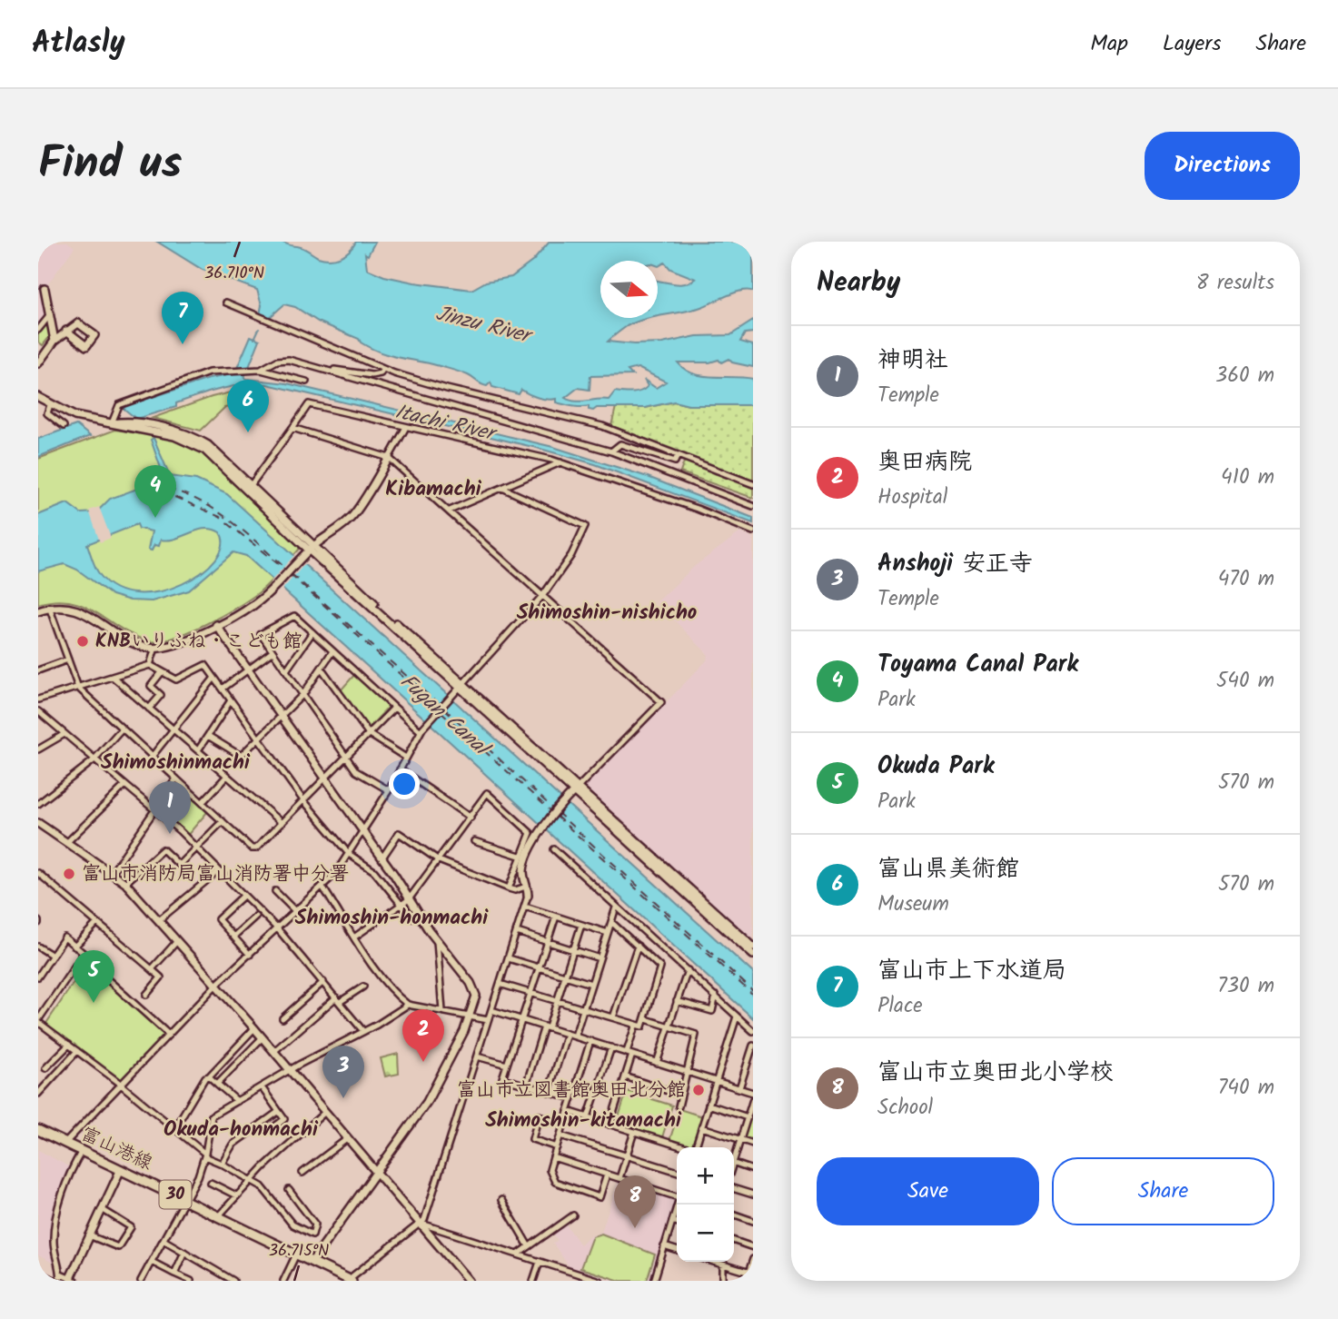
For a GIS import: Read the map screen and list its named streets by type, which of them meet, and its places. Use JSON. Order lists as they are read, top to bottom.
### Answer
{
  "streets": {
    "main road": ["富山港線", "30"]
  },
  "districts": [
    "Kibamachi",
    "Shimoshin-nishicho",
    "Shimoshinmachi",
    "Shimoshin-honmachi",
    "Shimoshin-kitamachi",
    "Okuda-honmachi"
  ],
  "water": ["Jinzu River", "Itachi River", "Fugan Canal"],
  "places": ["KNBいりふね・こども館", "富山市消防局富山消防署中分署", "富山市立図書館奥田北分館"],
  "north": "right",
  "page": {
    "header": "Atlasly",
    "nav": ["Map", "Layers", "Share"],
    "title": "Find us",
    "buttons": [
      "Directions",
      ["Save", "Share"]
    ],
    "heading": ["Nearby", "8 results"],
    "pins": [
      "7",
      "6",
      "4",
      "1",
      "5",
      "2",
      "3",
      "8"
    ],
    "list": [
      {
        "mark": "1",
        "name": "神明社",
        "note": "Temple",
        "value": "360 m"
      },
      {
        "mark": "2",
        "name": "奥田病院",
        "note": "Hospital",
        "value": "410 m"
      },
      {
        "mark": "3",
        "name": "Anshoji 安正寺",
        "note": "Temple",
        "value": "470 m"
      },
      {
        "mark": "4",
        "name": "Toyama Canal Park",
        "note": "Park",
        "value": "540 m"
      },
      {
        "mark": "5",
        "name": "Okuda Park",
        "note": "Park",
        "value": "570 m"
      },
      {
        "mark": "6",
        "name": "富山県美術館",
        "note": "Museum",
        "value": "570 m"
      },
      {
        "mark": "7",
        "name": "富山市上下水道局",
        "note": "Place",
        "value": "730 m"
      },
      {
        "mark": "8",
        "name": "富山市立奥田北小学校",
        "note": "School",
        "value": "740 m"
      }
    ],
    "map_buttons": ["+", "−"]
  },
  "coordinates": ["36.710°N", "36.715°N"]
}
